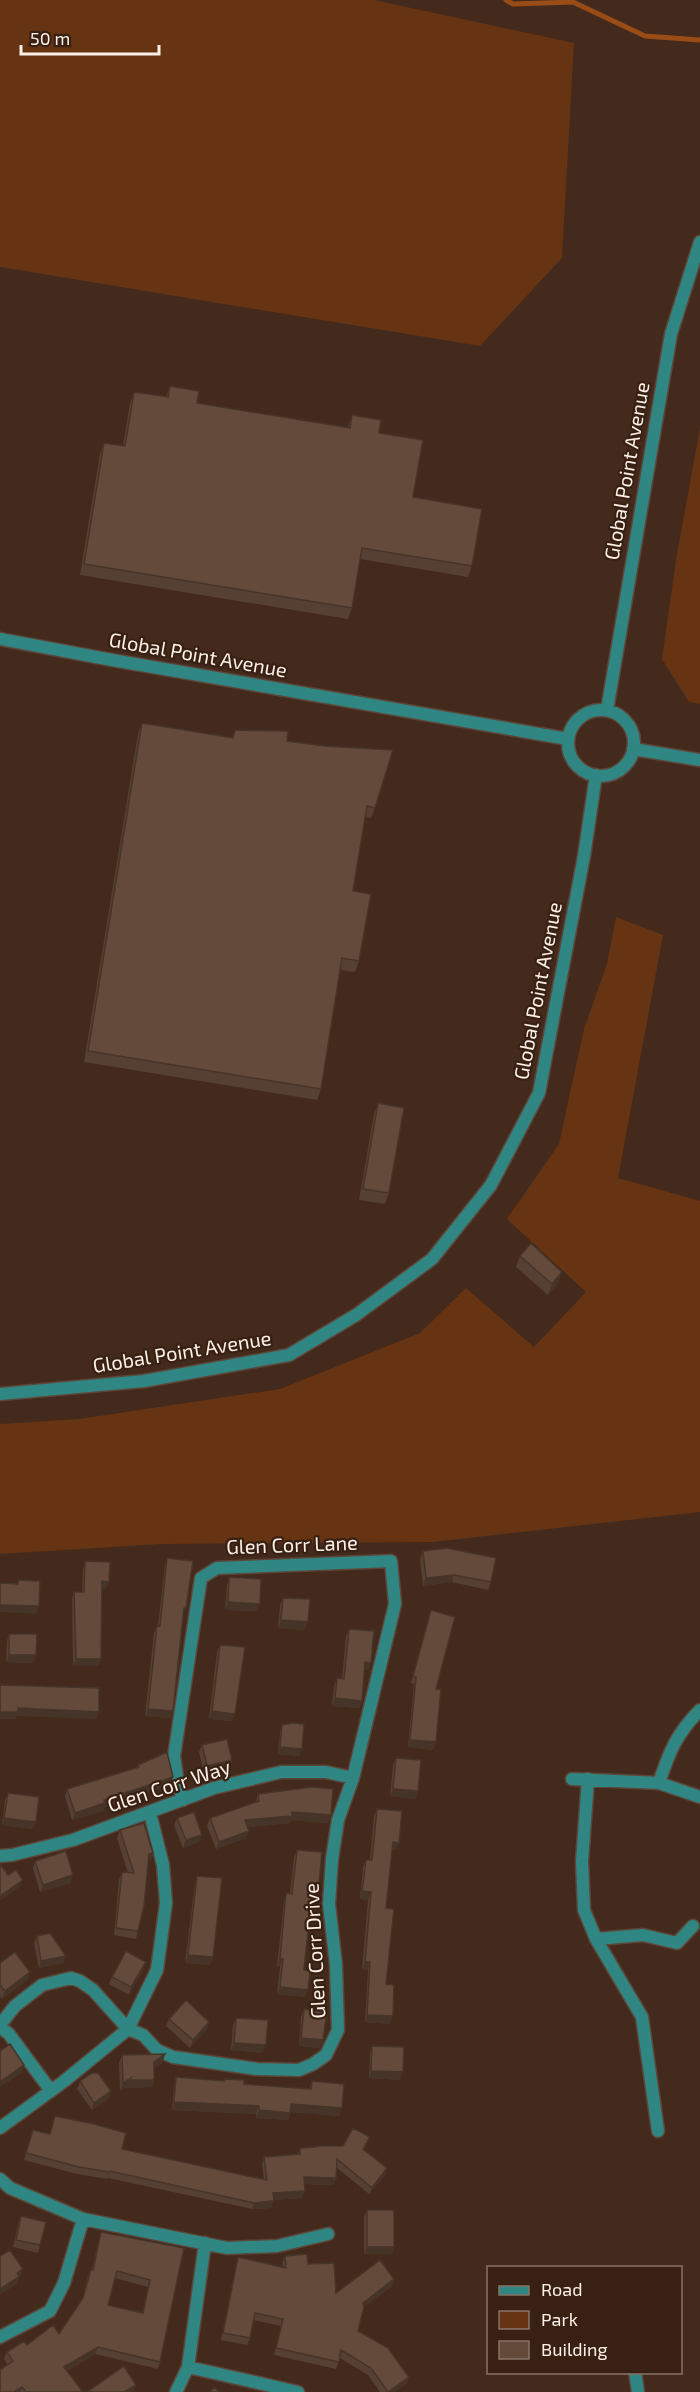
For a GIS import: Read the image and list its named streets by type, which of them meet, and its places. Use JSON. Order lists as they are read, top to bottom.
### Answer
{
  "streets": {
    "street": [
      "Global Point Avenue",
      "Glen Corr Lane",
      "Glen Corr Way",
      "Glen Corr Drive"
    ]
  },
  "crossings": [
    ["Glen Corr Lane", "Glen Corr Way"],
    ["Glen Corr Lane", "Glen Corr Drive"],
    ["Glen Corr Way", "Glen Corr Drive"]
  ],
  "legend": ["Road", "Park", "Building"],
  "scale_bar": "50 m"
}
